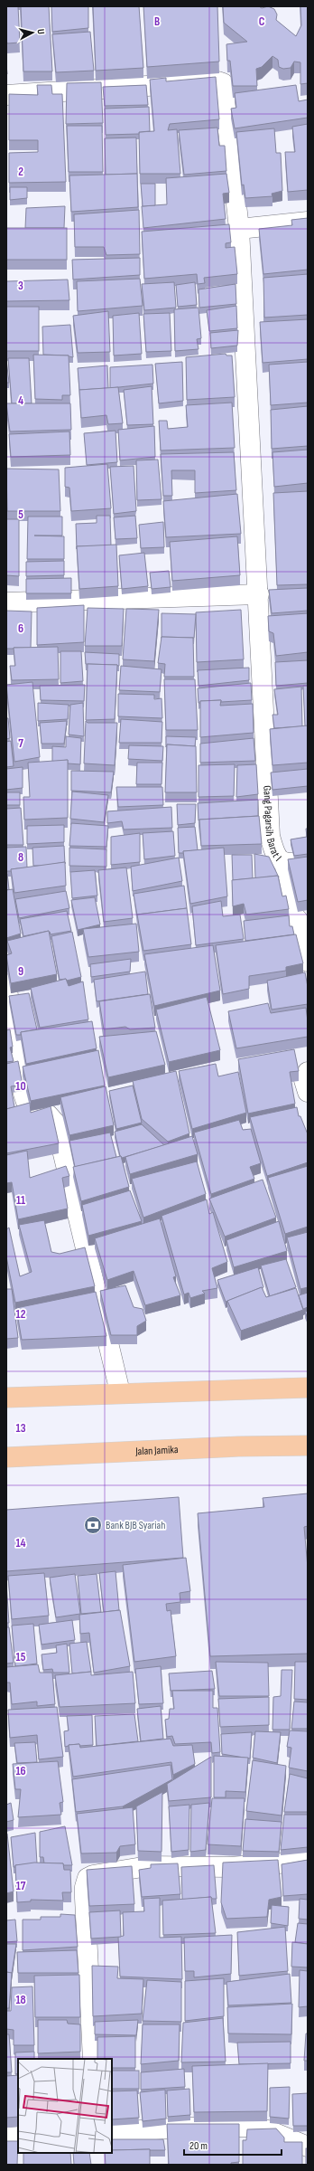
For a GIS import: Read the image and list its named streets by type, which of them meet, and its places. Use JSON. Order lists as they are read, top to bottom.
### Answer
{
  "streets": {
    "main road": ["Jalan Jamika"],
    "street": ["Gang Pagarsih Barat I"]
  },
  "places": {
    "bank": ["Bank BJB Syariah"]
  },
  "scale_bar": "20 m",
  "north": "right",
  "grid": {
    "columns": ["B", "C"],
    "rows": [
      "2",
      "3",
      "4",
      "5",
      "6",
      "7",
      "8",
      "9",
      "10",
      "11",
      "12",
      "13",
      "14",
      "15",
      "16",
      "17",
      "18"
    ]
  }
}
